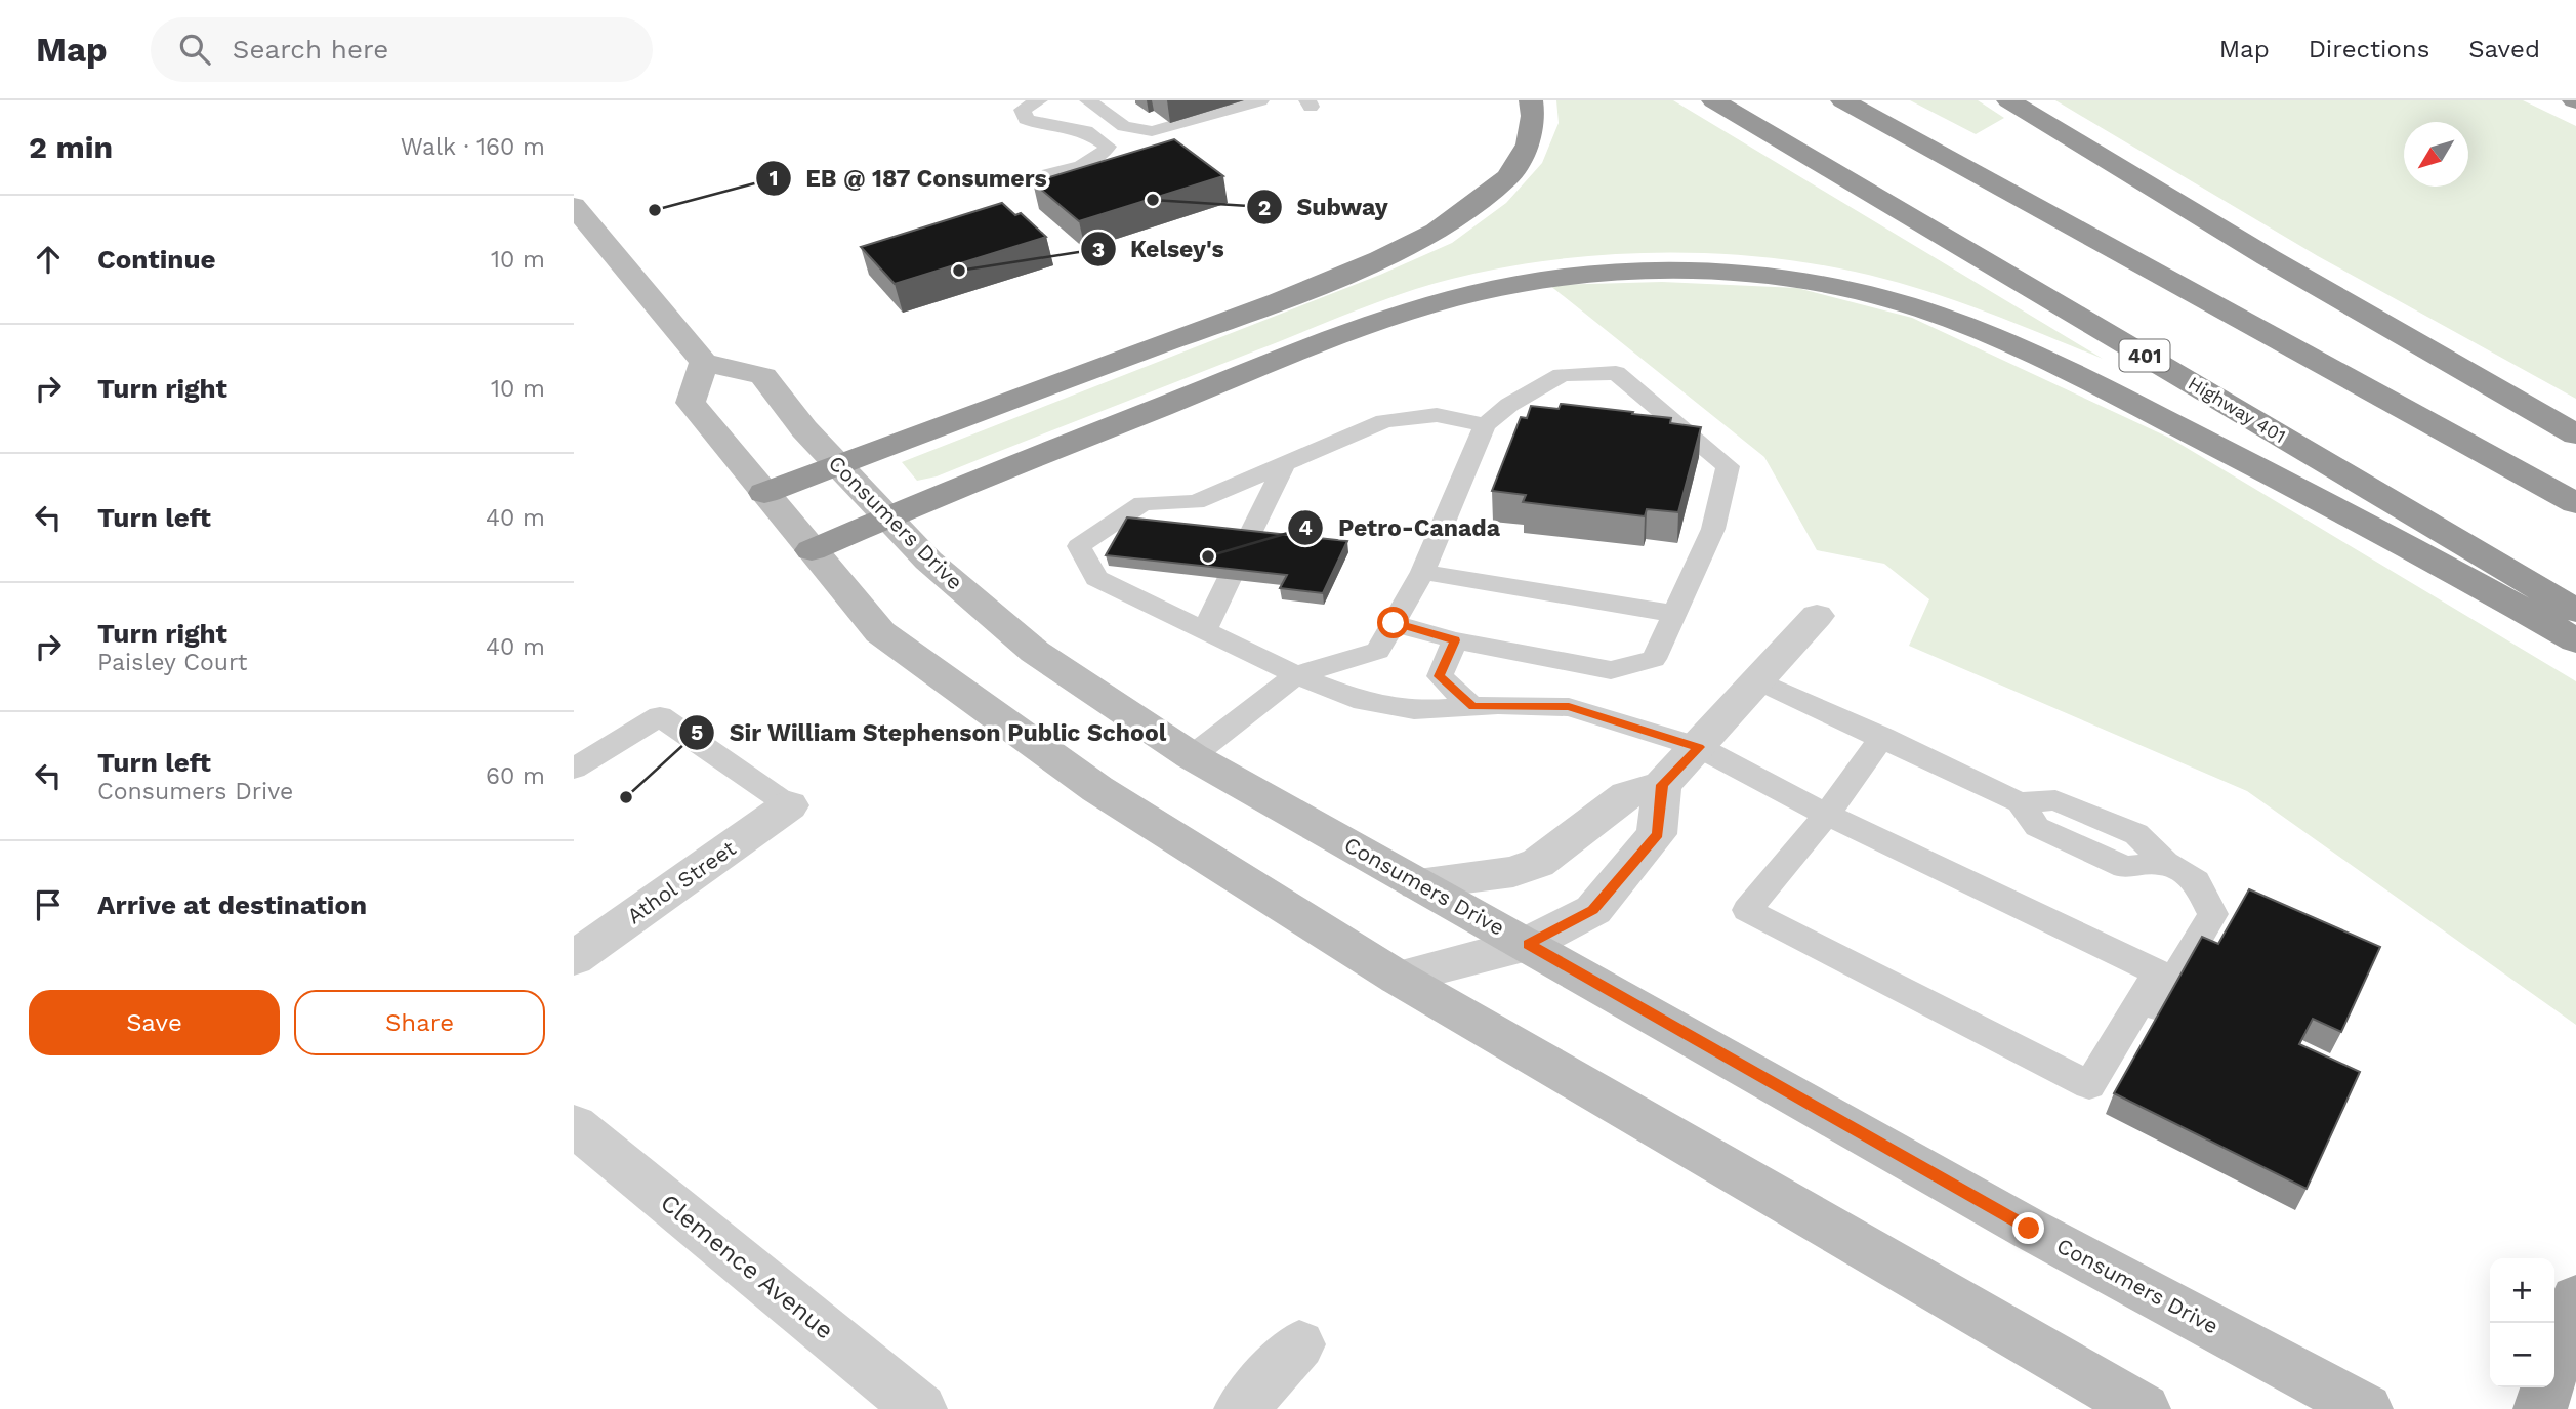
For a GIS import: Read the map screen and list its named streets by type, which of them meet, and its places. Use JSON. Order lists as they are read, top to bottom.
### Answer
{
  "streets": {
    "highway": ["401", "Highway 401"],
    "main road": ["Consumers Drive"],
    "street": ["Athol Street", "Clemence Avenue"]
  },
  "places": [
    "Subway",
    "EB @ 187 Consumers",
    "Kelsey's",
    "Petro-Canada",
    "Sir William Stephenson Public School"
  ],
  "north": "bottom left",
  "page": {
    "header": "Map",
    "search": "Search here",
    "nav": ["Map", "Directions", "Saved"],
    "heading": ["2 min", "Walk · 160 m"],
    "list": [
      ["Continue", "10 m"],
      ["Turn right", "10 m"],
      ["Turn left", "40 m"],
      ["Turn right", "Paisley Court", "40 m"],
      ["Turn left", "Consumers Drive", "60 m"],
      "Arrive at destination"
    ],
    "buttons": ["Save", "Share"],
    "map_buttons": ["+", "−"]
  }
}
